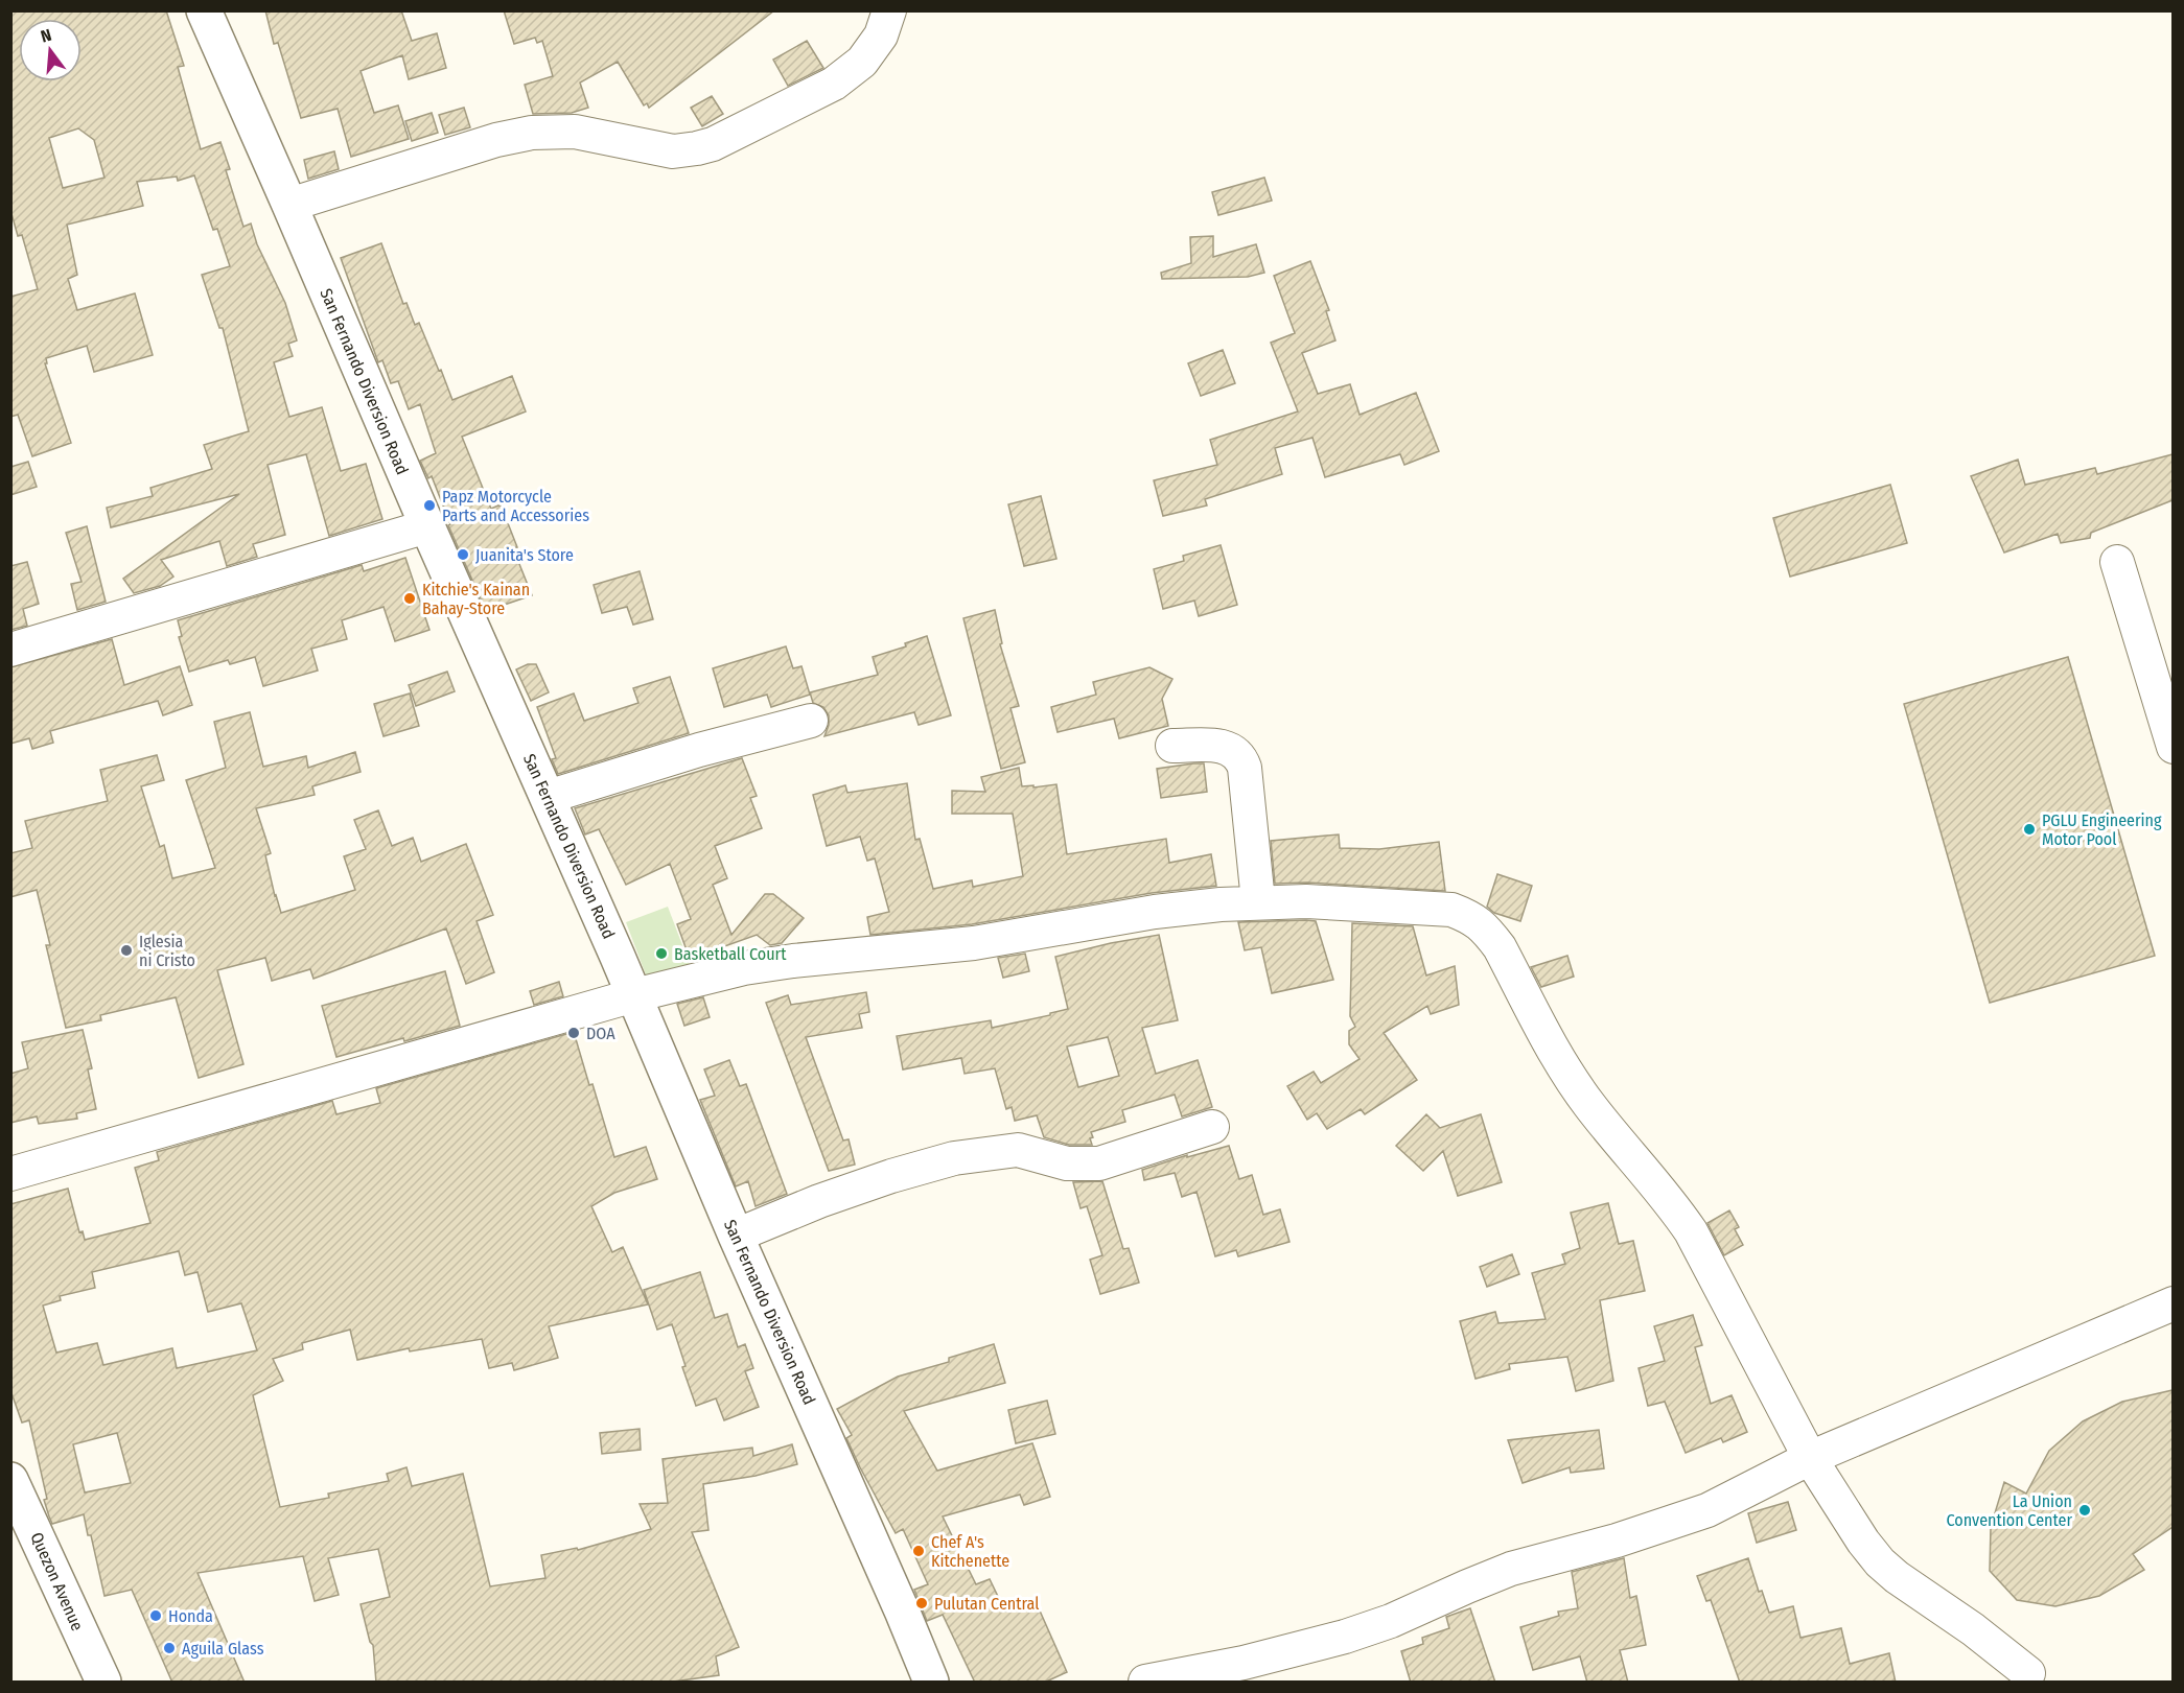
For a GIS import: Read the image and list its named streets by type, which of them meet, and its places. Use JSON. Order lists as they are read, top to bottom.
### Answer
{
  "streets": {
    "main road": ["San Fernando Diversion Road", "Quezon Avenue"]
  },
  "places": [
    "Papz Motorcycle Parts and Accessories",
    "Juanita's Store",
    "Kitchie's Kainan Bahay-Store",
    "PGLU Engineering Motor Pool",
    "Iglesia ni Cristo",
    "Basketball Court",
    "DOA",
    "La Union Convention Center",
    "Chef A's Kitchenette",
    "Pulutan Central",
    "Honda",
    "Aguila Glass"
  ],
  "north": "top"
}
